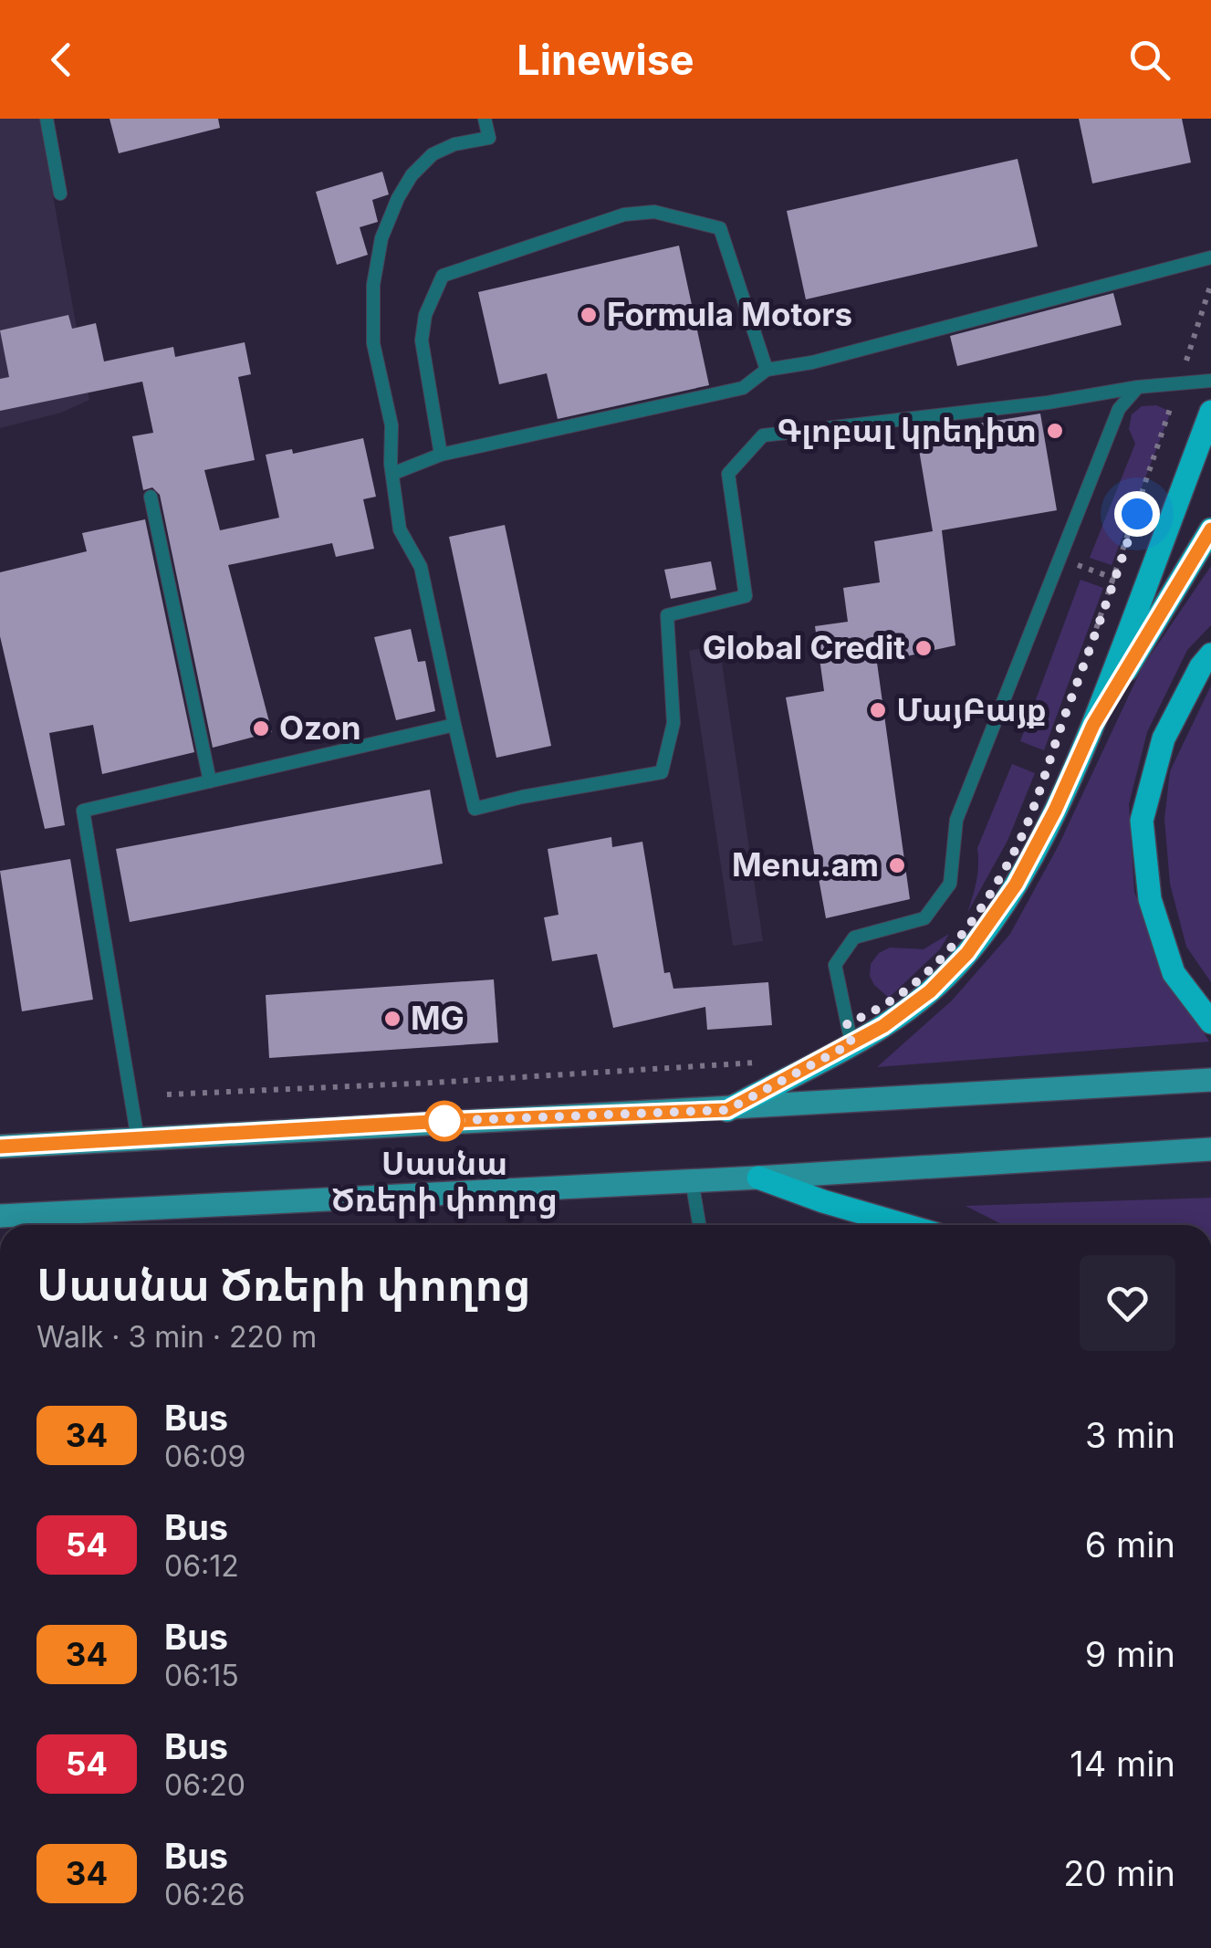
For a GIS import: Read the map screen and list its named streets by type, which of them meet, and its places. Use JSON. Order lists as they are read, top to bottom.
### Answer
{
  "places": [
    "Formula Motors",
    "Գլոբալ կրեդիտ",
    "Global Credit",
    "ՄայԲայք",
    "Ozon",
    "Menu.am",
    "MG",
    "Սասնա Ծռերի փողոց"
  ],
  "lines": ["bus line 34"],
  "page": {
    "header": "Linewise",
    "heading": ["Սասնա Ծռերի փողոց", "Walk · 3 min · 220 m"],
    "list": [
      {
        "mark": "34",
        "name": "Bus",
        "note": "06:09",
        "value": "3 min"
      },
      {
        "mark": "54",
        "name": "Bus",
        "note": "06:12",
        "value": "6 min"
      },
      {
        "mark": "34",
        "name": "Bus",
        "note": "06:15",
        "value": "9 min"
      },
      {
        "mark": "54",
        "name": "Bus",
        "note": "06:20",
        "value": "14 min"
      },
      {
        "mark": "34",
        "name": "Bus",
        "note": "06:26",
        "value": "20 min"
      }
    ]
  }
}
